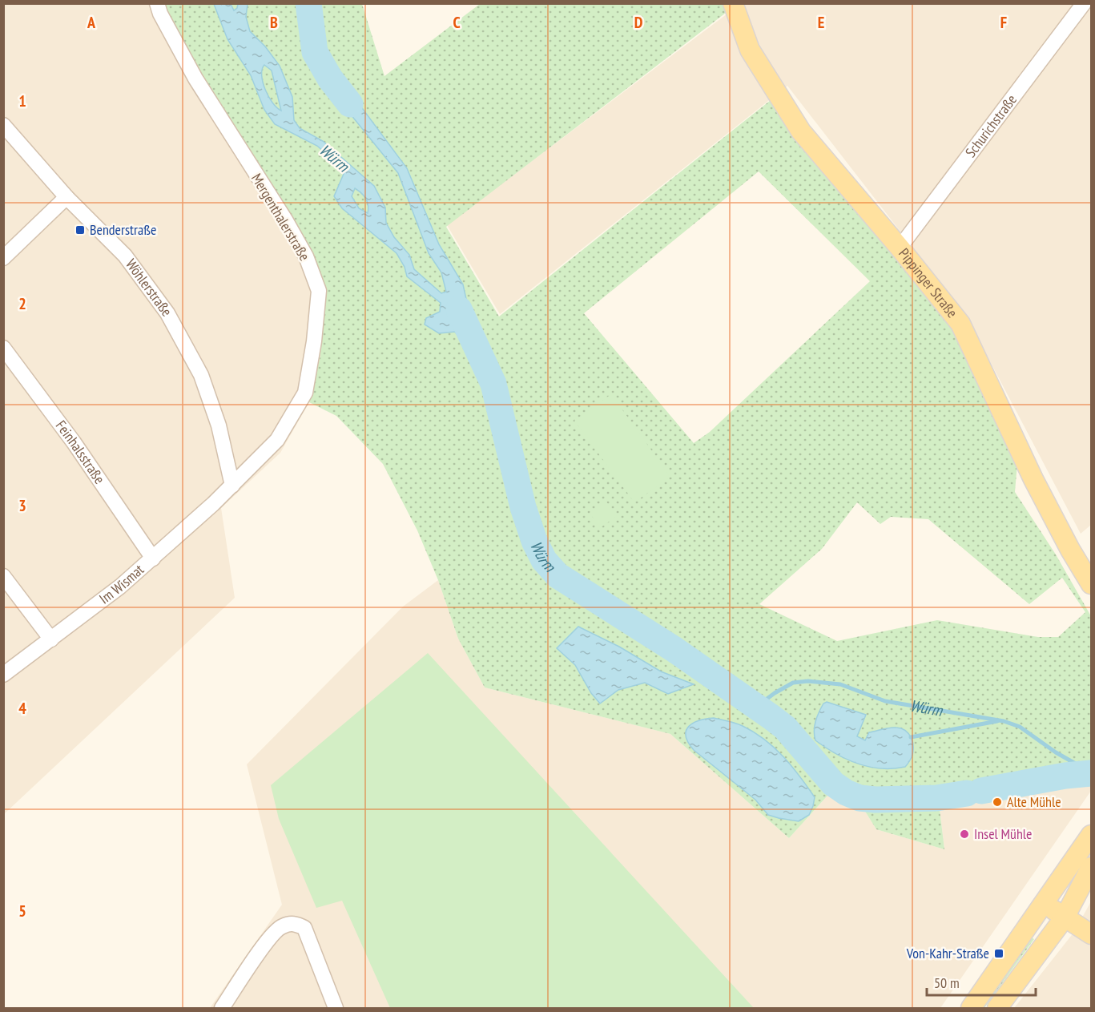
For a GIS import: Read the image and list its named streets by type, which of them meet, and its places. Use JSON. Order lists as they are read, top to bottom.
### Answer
{
  "streets": {
    "main road": ["Pippinger Straße"],
    "street": [
      "Schurichstraße",
      "Mergenthalerstraße",
      "Wöhlerstraße",
      "Feinhalsstraße",
      "Im Wismat"
    ]
  },
  "crossings": [
    ["Schurichstraße", "Pippinger Straße"],
    ["Mergenthalerstraße", "Wöhlerstraße"],
    ["Mergenthalerstraße", "Im Wismat"],
    ["Wöhlerstraße", "Im Wismat"],
    ["Feinhalsstraße", "Im Wismat"]
  ],
  "water": ["Würm"],
  "places": {
    "transit": ["Benderstraße", "Von-Kahr-Straße"],
    "other": ["Alte Mühle", "Insel Mühle"]
  },
  "scale_bar": "50 m",
  "grid": {
    "columns": [
      "A",
      "B",
      "C",
      "D",
      "E",
      "F"
    ],
    "rows": [
      "1",
      "2",
      "3",
      "4",
      "5"
    ]
  }
}
